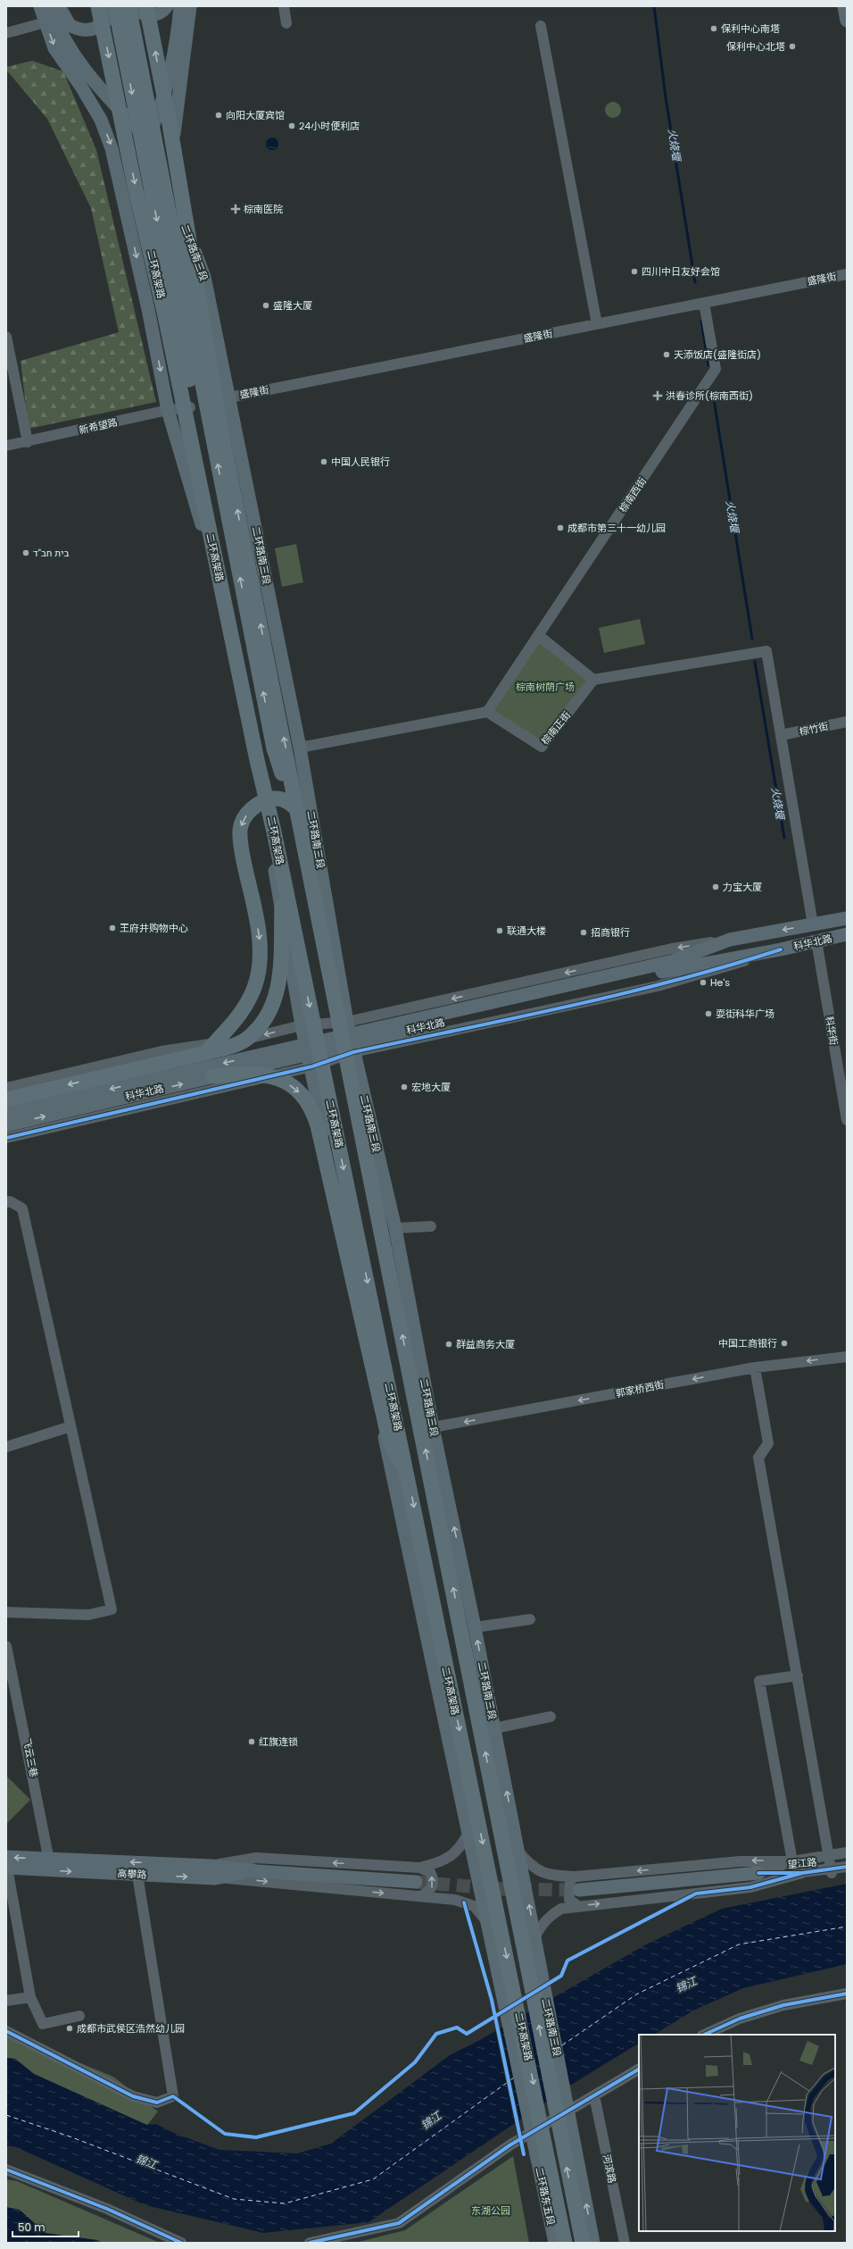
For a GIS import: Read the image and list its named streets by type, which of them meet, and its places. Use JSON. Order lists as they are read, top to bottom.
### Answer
{
  "streets": {
    "highway": ["二环高架路"],
    "main road": [
      "二环路南三段",
      "科华北路",
      "望江路",
      "高攀路",
      "二环路东五段"
    ],
    "street": [
      "盛隆街",
      "新希望路",
      "棕南西街",
      "棕南正街",
      "棕竹街",
      "科华街",
      "郭家桥西街",
      "飞云三巷",
      "河滨路"
    ]
  },
  "crossings": [
    ["二环路南三段", "盛隆街"],
    ["二环路南三段", "郭家桥西街"],
    ["盛隆街", "棕南西街"],
    ["棕南西街", "棕南正街"],
    ["科华北路", "科华街"],
    ["飞云三巷", "高攀路"]
  ],
  "one_way": ["郭家桥西街"],
  "water": ["火烧堰", "锦江"],
  "parks": ["棕南树荫广场", "东湖公园"],
  "places": {
    "other": [
      "保利中心南塔",
      "保利中心北塔",
      "向阳大厦宾馆",
      "24小时便利店",
      "四川中日友好会馆",
      "盛隆大厦",
      "天添饭店(盛隆街店)",
      "中国人民银行",
      "成都市第三十一幼儿园",
      "בית חב\"ד",
      "力宝大厦",
      "王府井购物中心",
      "联通大楼",
      "招商银行",
      "He's",
      "耍街科华广场",
      "宏地大厦",
      "中国工商银行",
      "群益商务大厦",
      "红旗连锁",
      "成都市武侯区浩然幼儿园"
    ],
    "health": ["棕南医院", "洪春诊所(棕南西街)"]
  },
  "scale_bar": "50 m"
}
